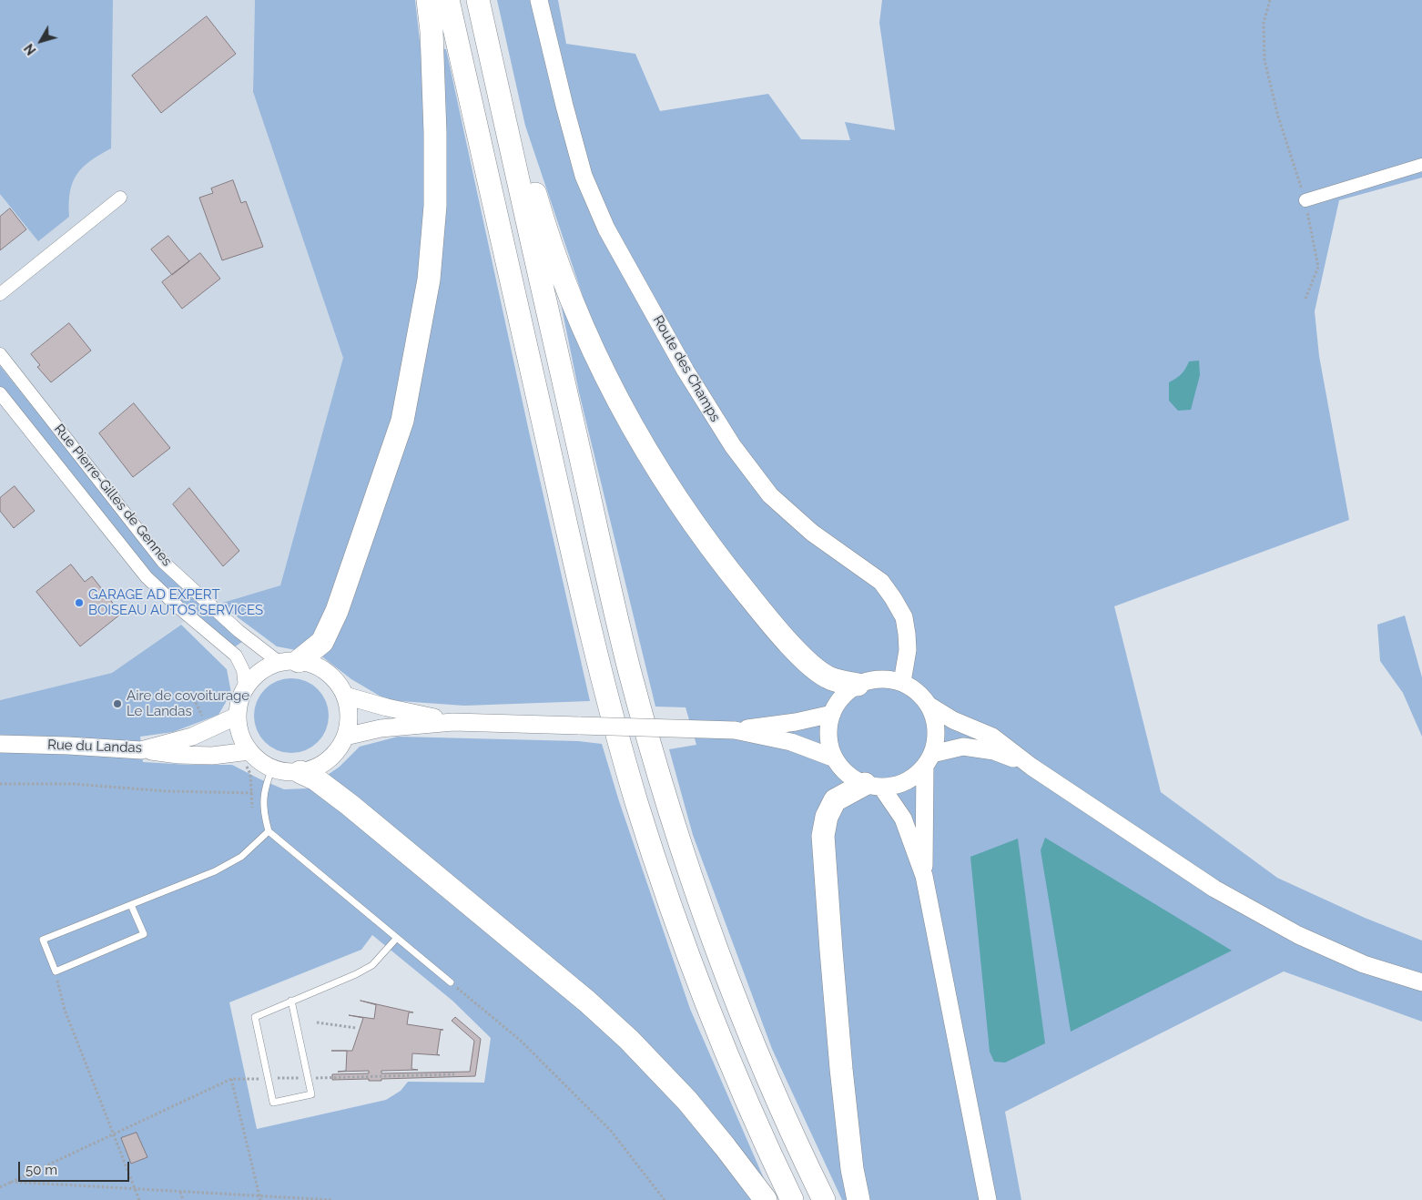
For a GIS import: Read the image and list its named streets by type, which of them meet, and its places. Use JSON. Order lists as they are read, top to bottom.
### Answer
{
  "streets": {
    "street": ["Route des Champs", "Rue Pierre-Gilles de Gennes", "Rue du Landas"]
  },
  "crossings": [
    ["Rue Pierre-Gilles de Gennes", "Rue du Landas"]
  ],
  "places": ["GARAGE AD EXPERT BOISEAU AUTOS SERVICES", "Aire de covoiturage Le Landas"],
  "scale_bar": "50 m",
  "north": "bottom left"
}
